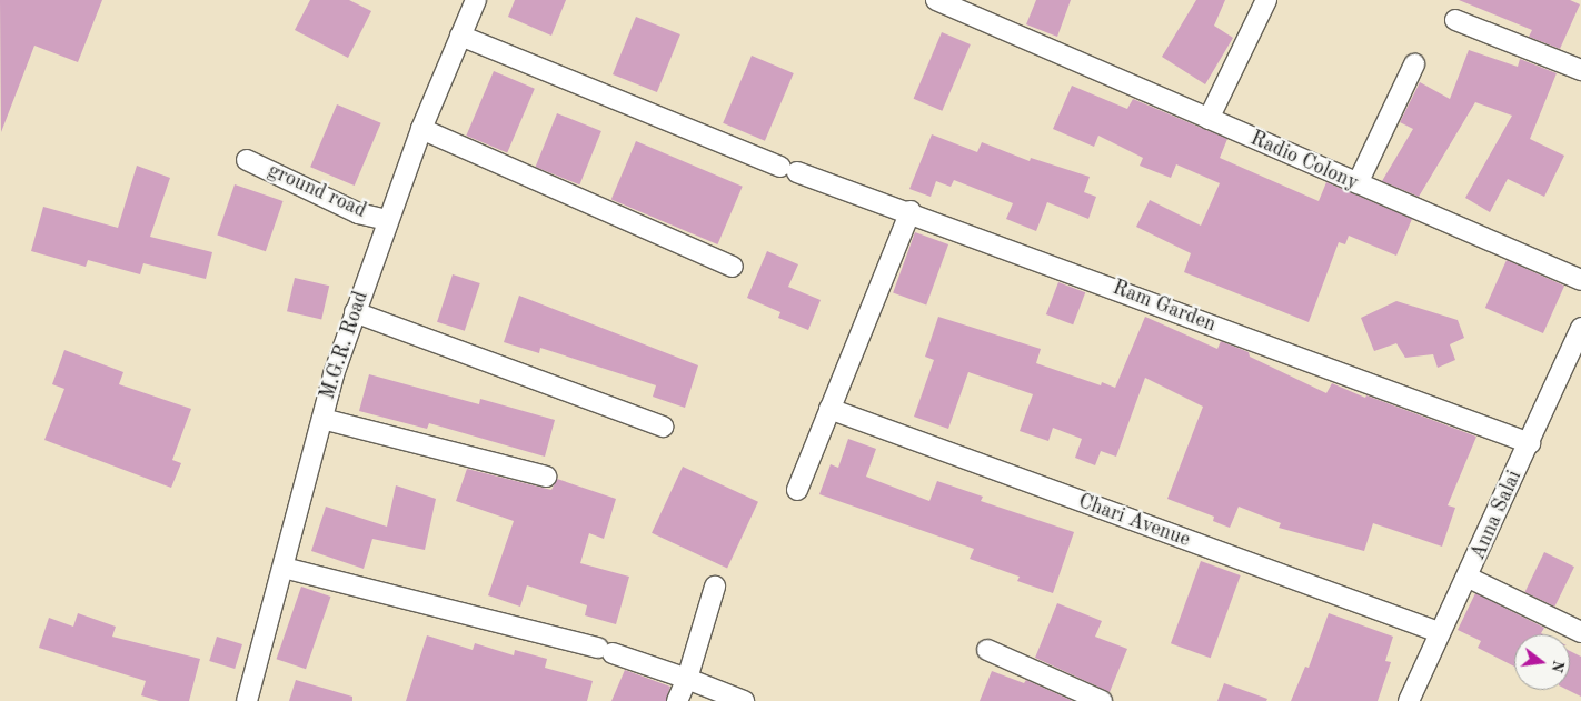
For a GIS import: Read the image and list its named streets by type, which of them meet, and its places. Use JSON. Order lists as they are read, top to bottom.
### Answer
{
  "streets": {
    "street": [
      "Radio Colony",
      "ground road",
      "Ram Garden",
      "M.G.R. Road",
      "Anna Salai",
      "Chari Avenue"
    ]
  },
  "crossings": [
    ["ground road", "M.G.R. Road"],
    ["Ram Garden", "M.G.R. Road"],
    ["Ram Garden", "Anna Salai"],
    ["Anna Salai", "Chari Avenue"]
  ],
  "north": "right"
}
